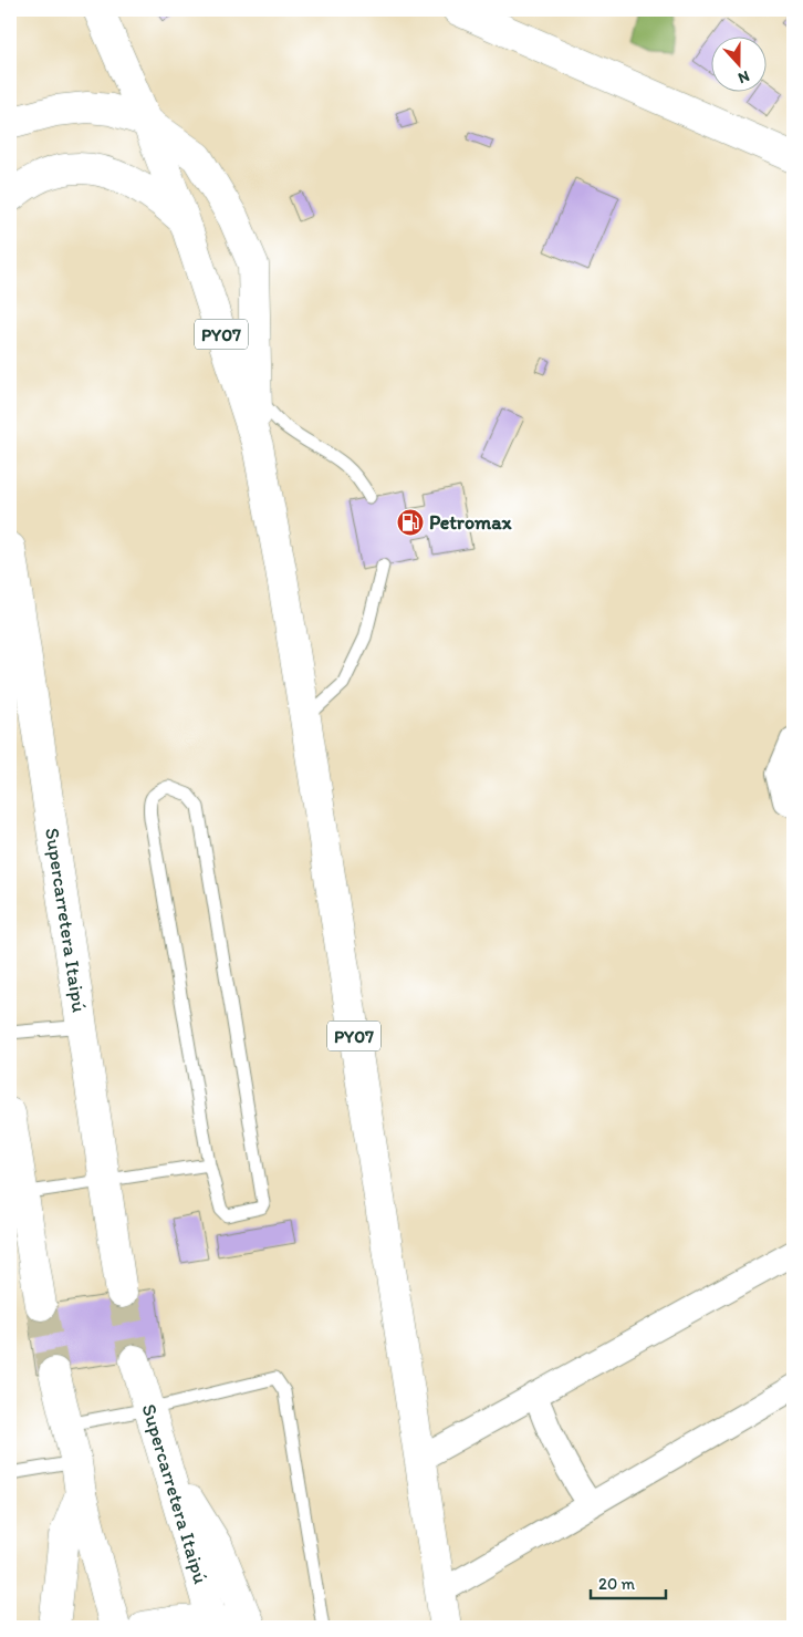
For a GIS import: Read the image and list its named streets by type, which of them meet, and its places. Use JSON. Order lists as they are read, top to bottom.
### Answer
{
  "streets": {
    "main road": ["PY07", "Supercarretera Itaipú"]
  },
  "places": {
    "fuel station": ["Petromax"]
  },
  "scale_bar": "20 m",
  "north": "bottom"
}
